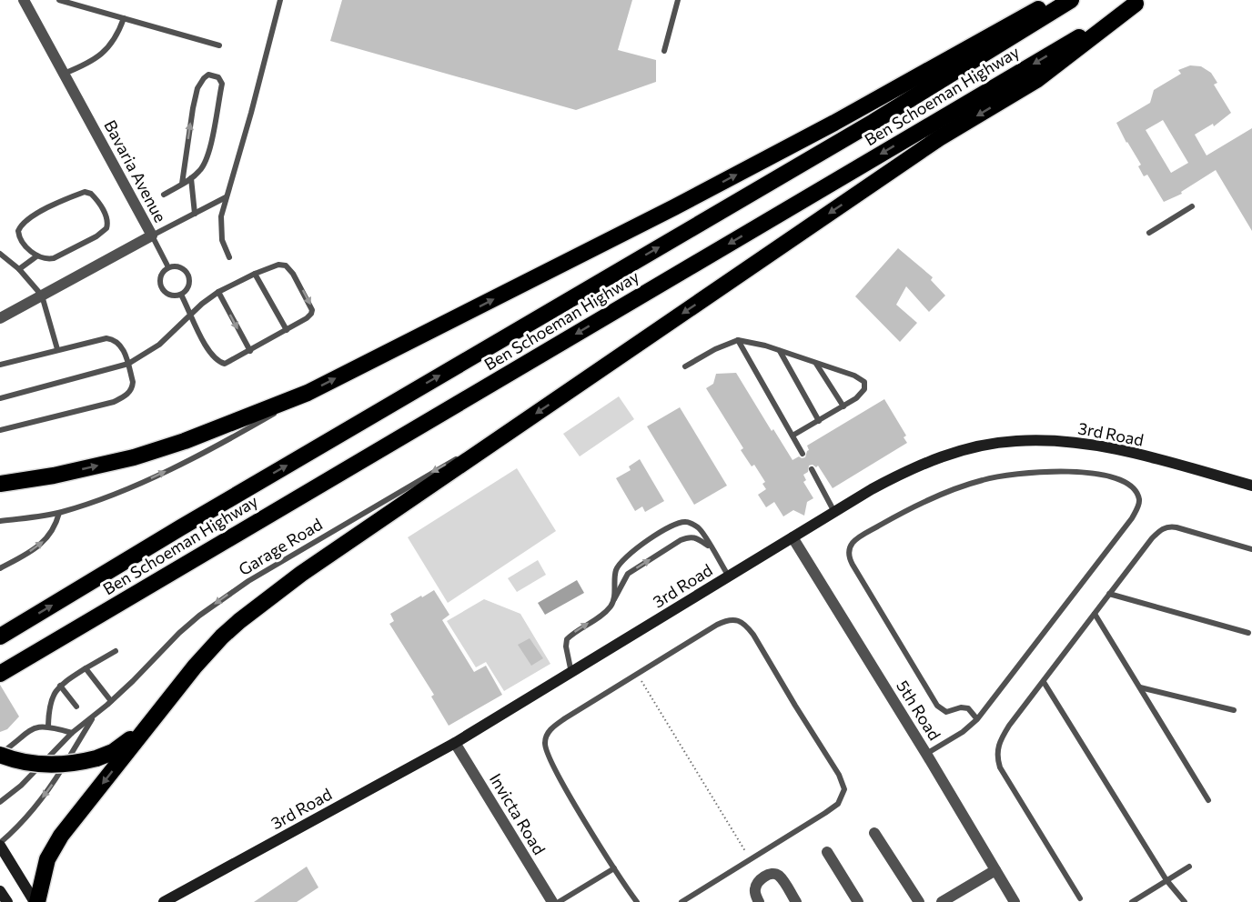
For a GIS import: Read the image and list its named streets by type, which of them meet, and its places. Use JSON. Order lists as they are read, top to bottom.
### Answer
{
  "streets": {
    "highway": ["Ben Schoeman Highway"],
    "street": [
      "Bavaria Avenue",
      "3rd Road",
      "5th Road",
      "Invicta Road"
    ],
    "lane": ["Garage Road"]
  },
  "crossings": [
    ["3rd Road", "5th Road"],
    ["3rd Road", "Invicta Road"]
  ]
}
